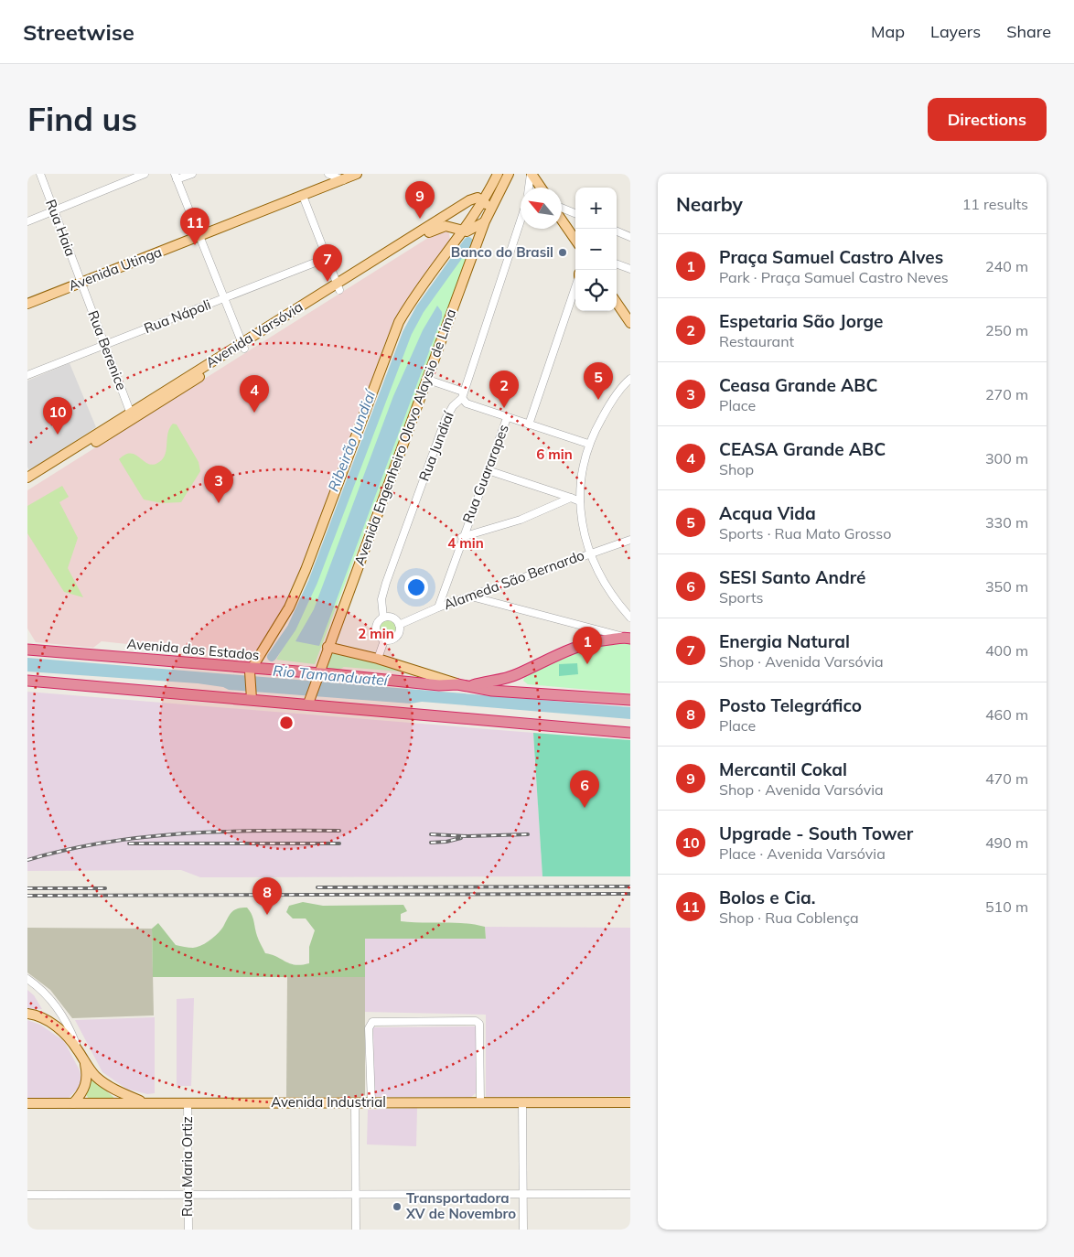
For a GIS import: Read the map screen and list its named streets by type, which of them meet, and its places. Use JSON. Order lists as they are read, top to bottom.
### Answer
{
  "streets": {
    "highway": ["Avenida dos Estados"],
    "main road": [
      "Avenida Utinga",
      "Avenida Varsóvia",
      "Avenida Engenheiro Olavo Alaysio de Lima",
      "Avenida Industrial"
    ],
    "street": [
      "Rua Haia",
      "Rua Nápoli",
      "Rua Berenice",
      "Rua Jundiaí",
      "Rua Guararapes",
      "Alameda São Bernardo",
      "Rua Maria Ortiz"
    ]
  },
  "crossings": [
    ["Rua Haia", "Avenida Utinga"],
    ["Rua Haia", "Rua Berenice"],
    ["Avenida Utinga", "Rua Berenice"],
    ["Rua Nápoli", "Rua Berenice"],
    ["Avenida Varsóvia", "Rua Berenice"],
    ["Avenida Varsóvia", "Avenida Engenheiro Olavo Alaysio de Lima"],
    ["Avenida Engenheiro Olavo Alaysio de Lima", "Avenida dos Estados"],
    ["Rua Jundiaí", "Alameda São Bernardo"],
    ["Rua Guararapes", "Alameda São Bernardo"],
    ["Avenida Industrial", "Rua Maria Ortiz"]
  ],
  "water": ["Ribeirão Jundiaí", "Rio Tamanduateí"],
  "places": ["Banco do Brasil", "Transportadora XV de Novembro"],
  "north": "top left",
  "page": {
    "header": "Streetwise",
    "nav": ["Map", "Layers", "Share"],
    "buttons": "Directions",
    "title": "Find us",
    "heading": ["Nearby", "11 results"],
    "pins": [
      "9",
      "11",
      "7",
      "5",
      "2",
      "4",
      "10",
      "3",
      "1",
      "6",
      "8"
    ],
    "map_buttons": ["+", "−"],
    "list": [
      {
        "mark": "1",
        "name": "Praça Samuel Castro Alves",
        "note": "Park · Praça Samuel Castro Neves",
        "value": "240 m"
      },
      {
        "mark": "2",
        "name": "Espetaria São Jorge",
        "note": "Restaurant",
        "value": "250 m"
      },
      {
        "mark": "3",
        "name": "Ceasa Grande ABC",
        "note": "Place",
        "value": "270 m"
      },
      {
        "mark": "4",
        "name": "CEASA Grande ABC",
        "note": "Shop",
        "value": "300 m"
      },
      {
        "mark": "5",
        "name": "Acqua Vida",
        "note": "Sports · Rua Mato Grosso",
        "value": "330 m"
      },
      {
        "mark": "6",
        "name": "SESI Santo André",
        "note": "Sports",
        "value": "350 m"
      },
      {
        "mark": "7",
        "name": "Energia Natural",
        "note": "Shop · Avenida Varsóvia",
        "value": "400 m"
      },
      {
        "mark": "8",
        "name": "Posto Telegráfico",
        "note": "Place",
        "value": "460 m"
      },
      {
        "mark": "9",
        "name": "Mercantil Cokal",
        "note": "Shop · Avenida Varsóvia",
        "value": "470 m"
      },
      {
        "mark": "10",
        "name": "Upgrade - South Tower",
        "note": "Place · Avenida Varsóvia",
        "value": "490 m"
      },
      {
        "mark": "11",
        "name": "Bolos e Cia.",
        "note": "Shop · Rua Coblença",
        "value": "510 m"
      }
    ]
  },
  "rings": ["6 min", "4 min", "2 min"]
}
